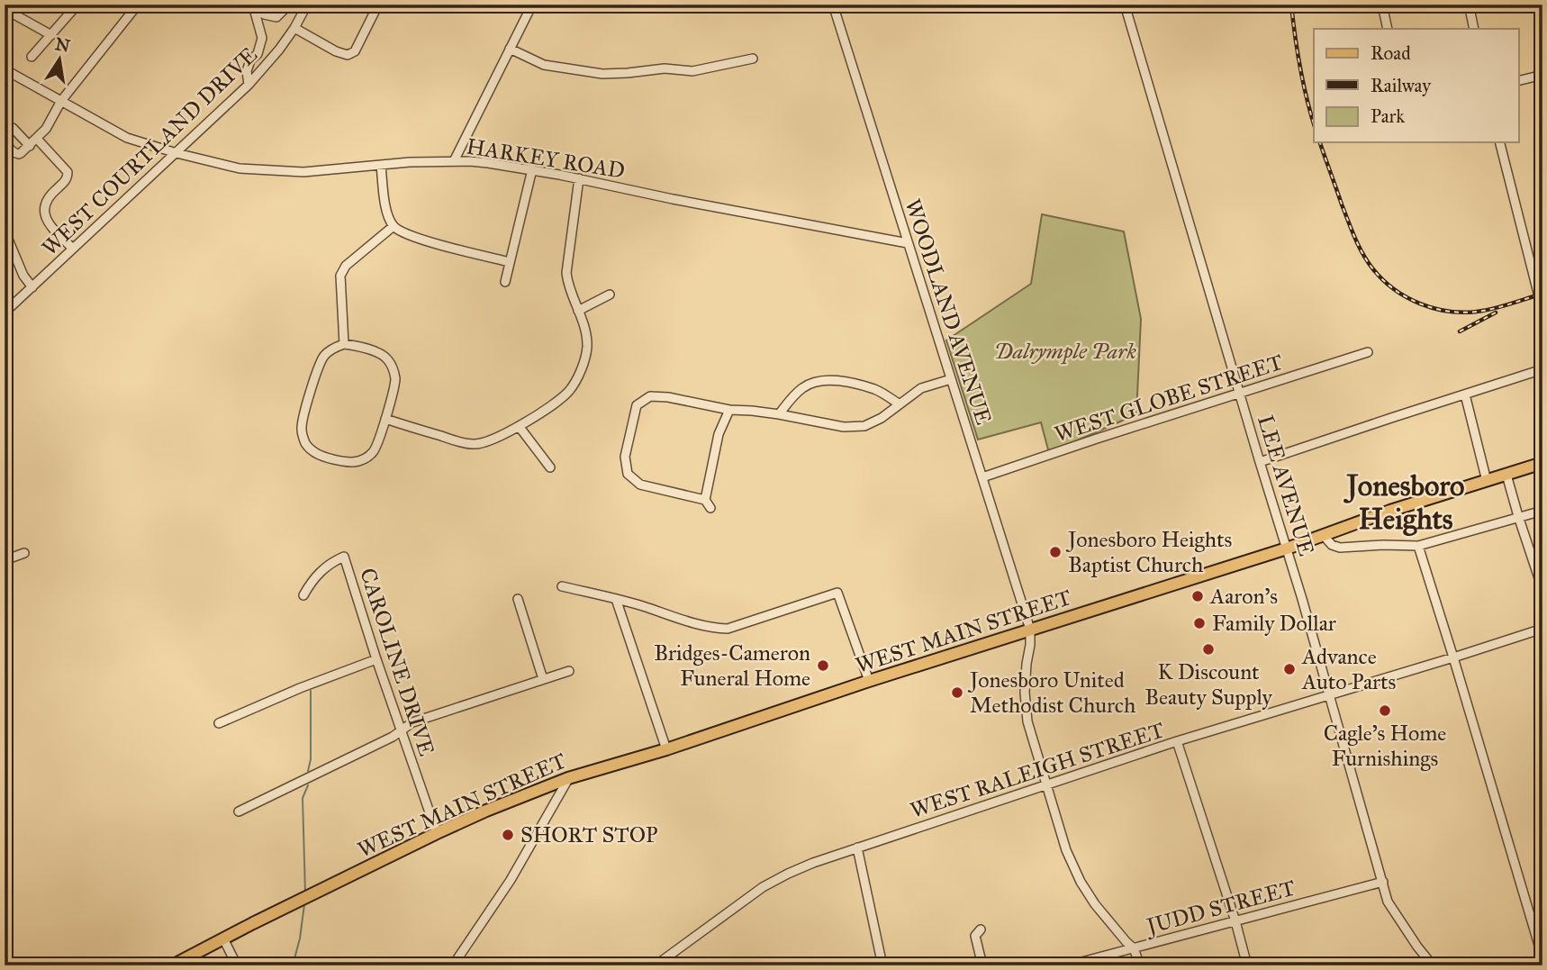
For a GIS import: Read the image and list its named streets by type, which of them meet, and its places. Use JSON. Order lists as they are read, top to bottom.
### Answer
{
  "streets": {
    "main road": ["WEST MAIN STREET"],
    "street": [
      "WEST COURTLAND DRIVE",
      "HARKEY ROAD",
      "WOODLAND AVENUE",
      "WEST GLOBE STREET",
      "LEE AVENUE",
      "CAROLINE DRIVE",
      "WEST RALEIGH STREET",
      "JUDD STREET"
    ]
  },
  "crossings": [
    ["WEST COURTLAND DRIVE", "HARKEY ROAD"],
    ["HARKEY ROAD", "WOODLAND AVENUE"],
    ["WOODLAND AVENUE", "WEST GLOBE STREET"],
    ["WOODLAND AVENUE", "WEST MAIN STREET"],
    ["WEST GLOBE STREET", "LEE AVENUE"],
    ["LEE AVENUE", "WEST MAIN STREET"],
    ["LEE AVENUE", "WEST RALEIGH STREET"],
    ["LEE AVENUE", "JUDD STREET"],
    ["WEST MAIN STREET", "CAROLINE DRIVE"]
  ],
  "districts": ["Jonesboro Heights"],
  "parks": ["Dalrymple Park"],
  "places": [
    "Jonesboro Heights Baptist Church",
    "Aaron's",
    "Family Dollar",
    "K Discount Beauty Supply",
    "Bridges-Cameron Funeral Home",
    "Advance Auto Parts",
    "Jonesboro United Methodist Church",
    "Cagle’s Home Furnishings",
    "SHORT STOP"
  ],
  "legend": ["Road", "Railway", "Park"],
  "north": "top"
}
